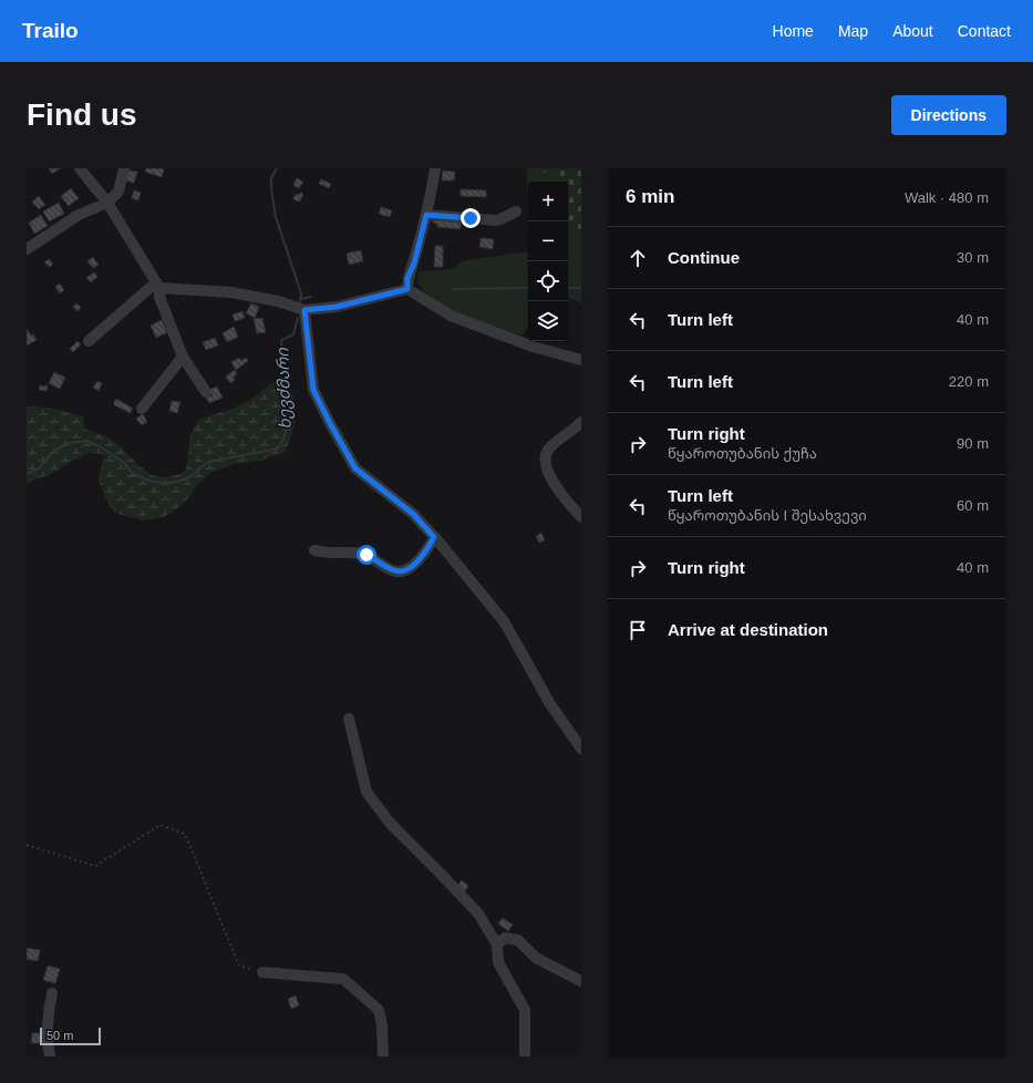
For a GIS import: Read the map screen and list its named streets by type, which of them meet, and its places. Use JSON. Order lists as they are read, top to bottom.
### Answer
{
  "water": ["ხევძმარი"],
  "scale_bar": "50 m",
  "page": {
    "header": "Trailo",
    "nav": [
      "Home",
      "Map",
      "About",
      "Contact"
    ],
    "buttons": "Directions",
    "title": "Find us",
    "heading": ["6 min", "Walk · 480 m"],
    "map_buttons": ["+", "−"],
    "list": [
      ["Continue", "30 m"],
      ["Turn left", "40 m"],
      ["Turn left", "220 m"],
      ["Turn right", "წყაროთუბანის ქუჩა", "90 m"],
      ["Turn left", "წყაროთუბანის I შესახვევი", "60 m"],
      ["Turn right", "40 m"],
      "Arrive at destination"
    ],
    "scale": "50 m"
  }
}
